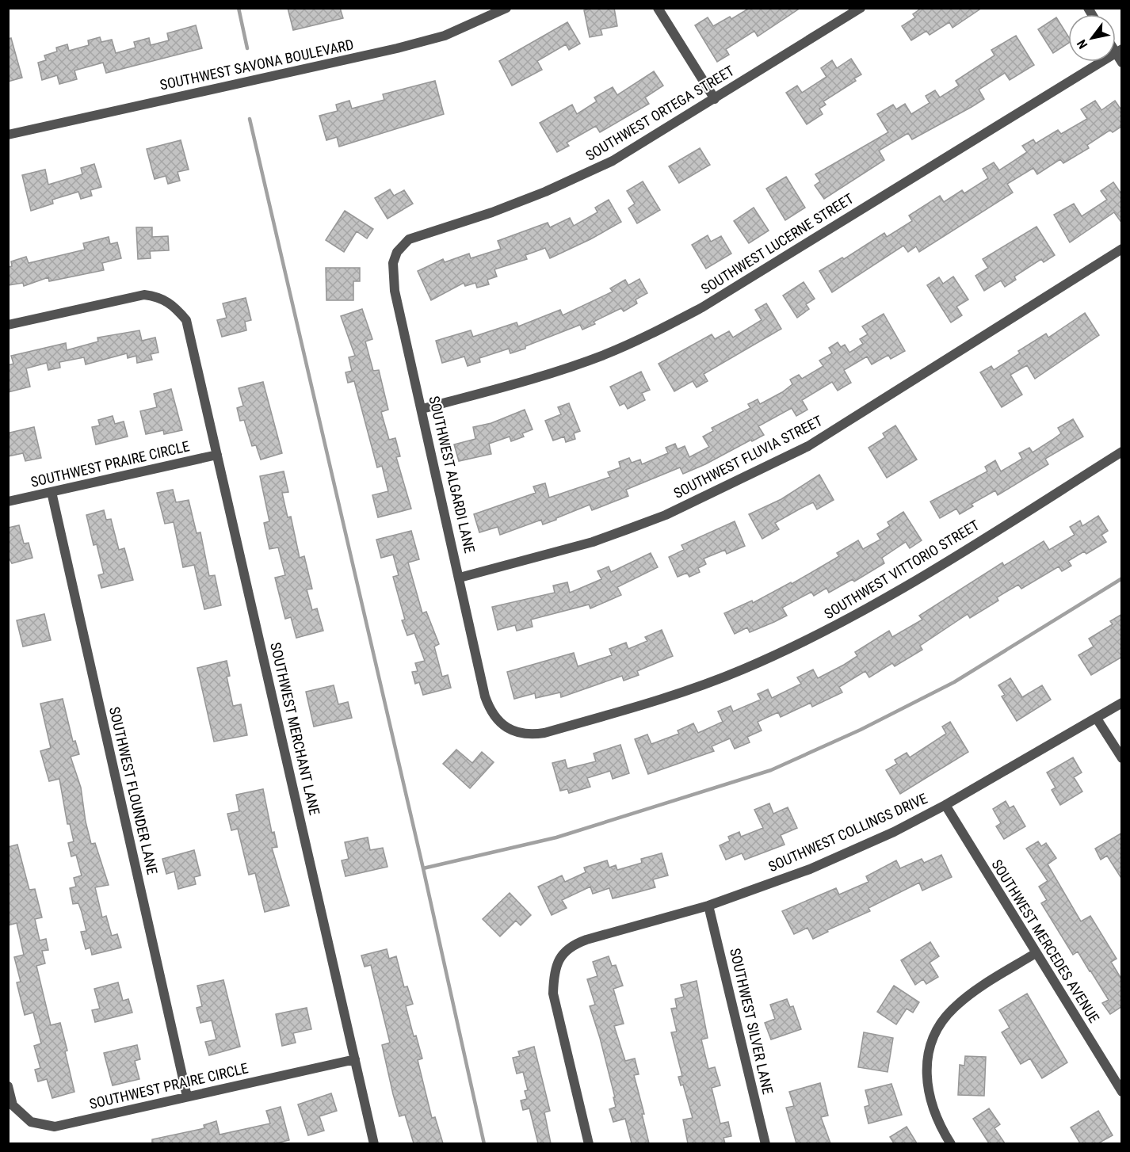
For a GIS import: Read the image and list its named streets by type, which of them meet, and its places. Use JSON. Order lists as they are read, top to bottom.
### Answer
{
  "streets": {
    "street": [
      "SOUTHWEST SAVONA BOULEVARD",
      "SOUTHWEST ORTEGA STREET",
      "SOUTHWEST LUCERNE STREET",
      "SOUTHWEST FLUVIA STREET",
      "SOUTHWEST PRAIRE CIRCLE",
      "SOUTHWEST ALGARDI LANE",
      "SOUTHWEST VITTORIO STREET",
      "SOUTHWEST MERCHANT LANE",
      "SOUTHWEST FLOUNDER LANE",
      "SOUTHWEST COLLINGS DRIVE",
      "SOUTHWEST MERCEDES AVENUE",
      "SOUTHWEST SILVER LANE"
    ]
  },
  "crossings": [
    ["SOUTHWEST ORTEGA STREET", "SOUTHWEST ALGARDI LANE"],
    ["SOUTHWEST LUCERNE STREET", "SOUTHWEST ALGARDI LANE"],
    ["SOUTHWEST FLUVIA STREET", "SOUTHWEST ALGARDI LANE"],
    ["SOUTHWEST PRAIRE CIRCLE", "SOUTHWEST MERCHANT LANE"],
    ["SOUTHWEST PRAIRE CIRCLE", "SOUTHWEST FLOUNDER LANE"],
    ["SOUTHWEST ALGARDI LANE", "SOUTHWEST VITTORIO STREET"],
    ["SOUTHWEST COLLINGS DRIVE", "SOUTHWEST MERCEDES AVENUE"],
    ["SOUTHWEST COLLINGS DRIVE", "SOUTHWEST SILVER LANE"]
  ],
  "north": "bottom left"
}
